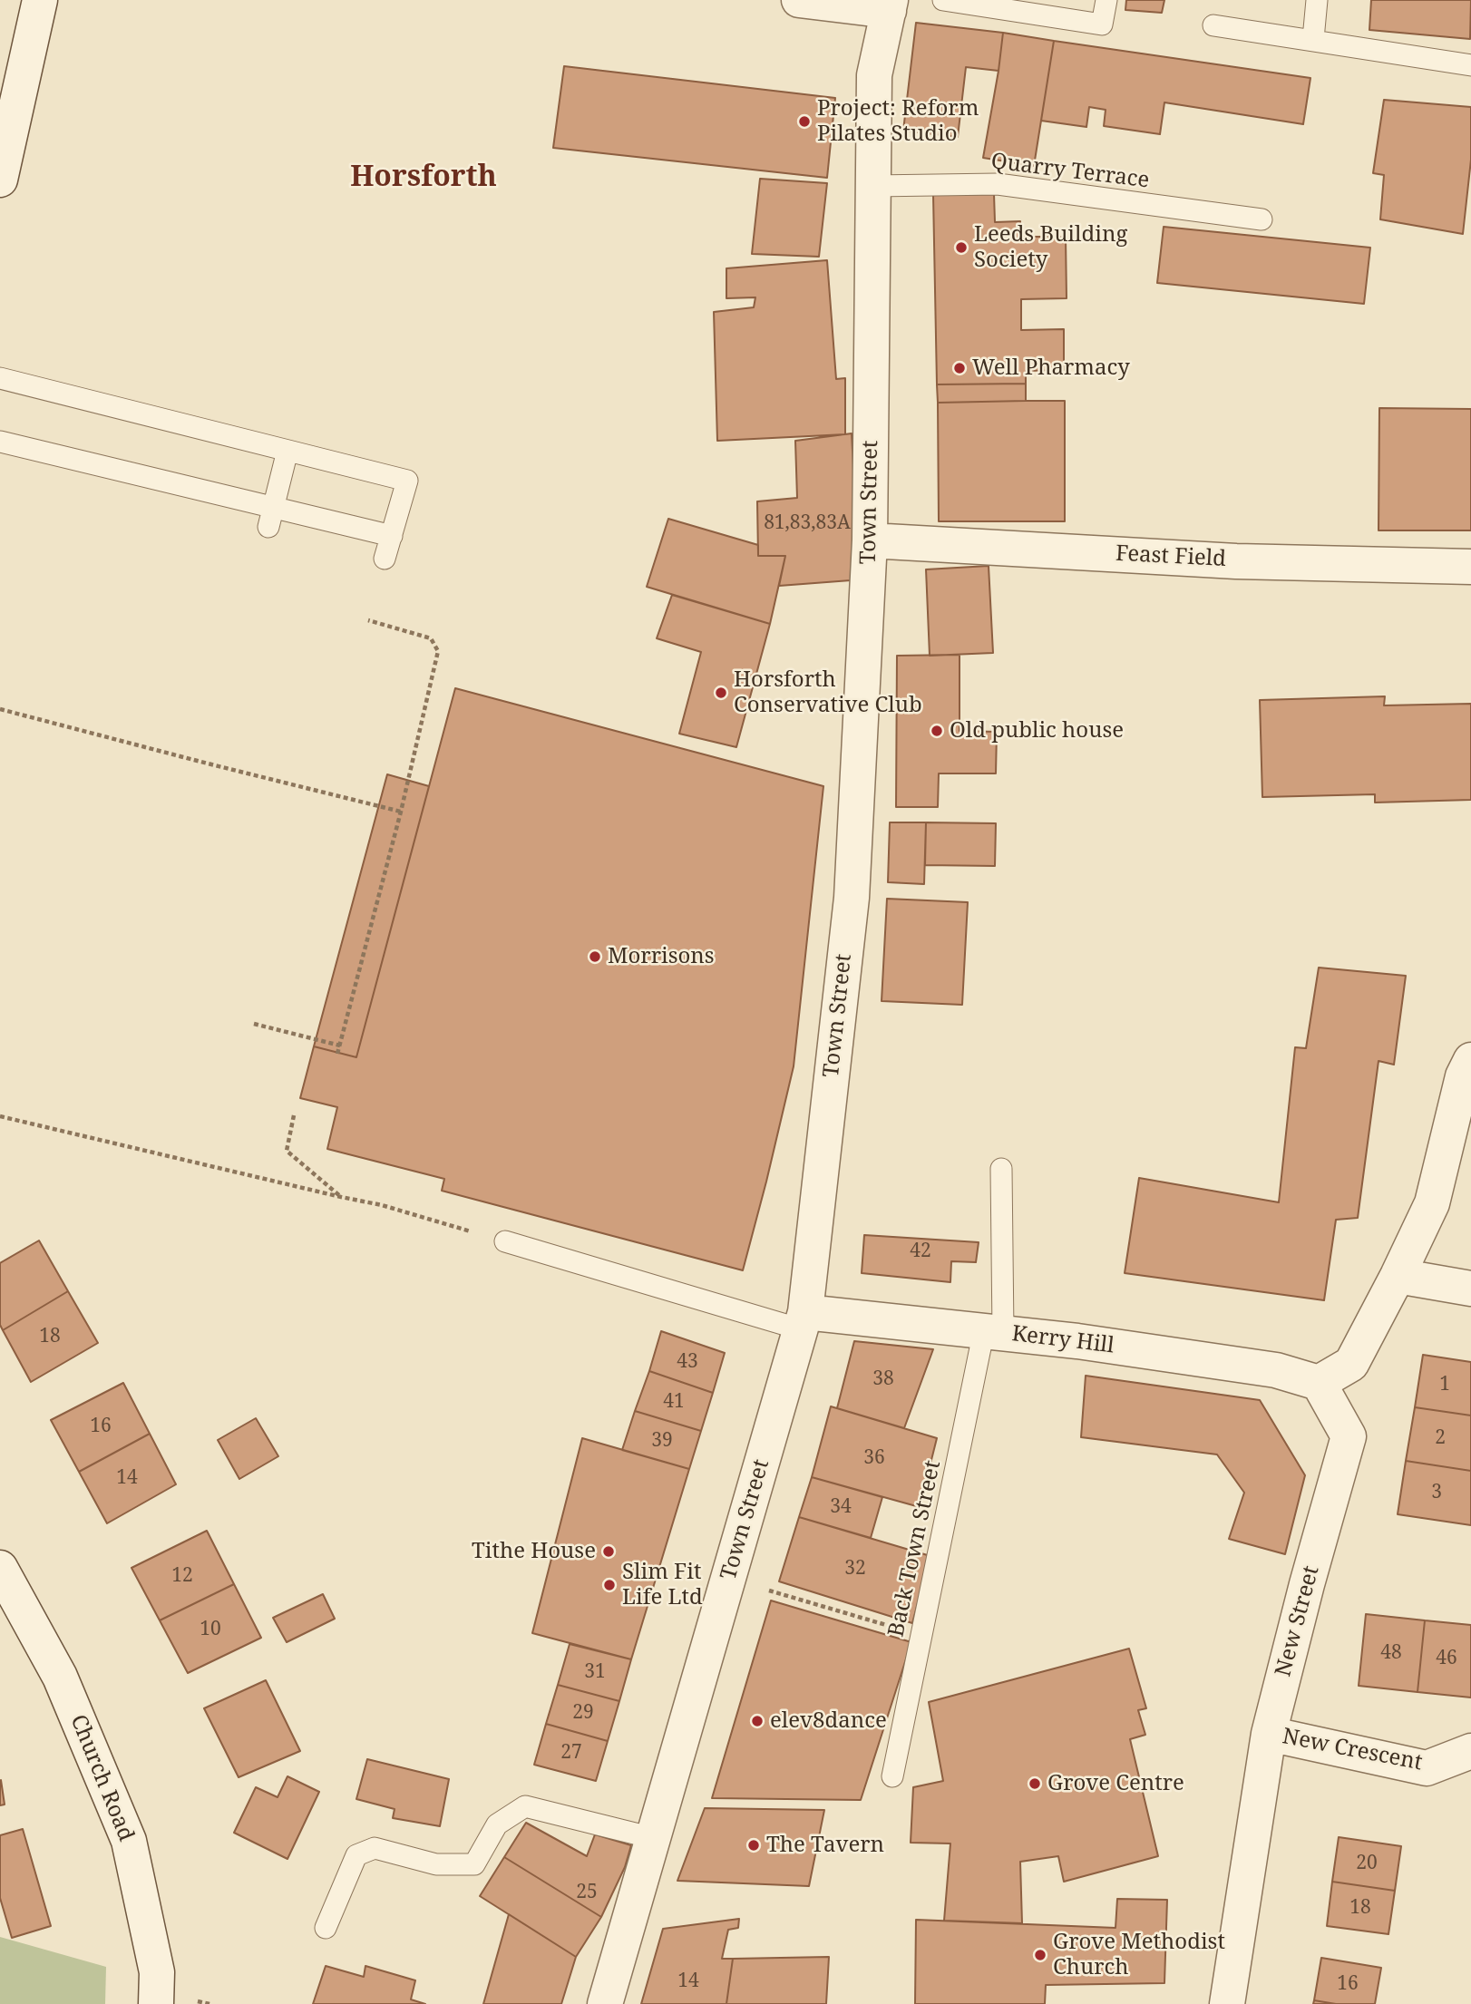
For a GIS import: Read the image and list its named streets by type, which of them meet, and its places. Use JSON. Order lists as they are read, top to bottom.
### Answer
{
  "streets": {
    "street": [
      "Town Street",
      "Feast Field",
      "Kerry Hill",
      "New Street",
      "New Crescent",
      "Church Road"
    ],
    "lane": ["Quarry Terrace", "Back Town Street"]
  },
  "crossings": [
    ["Quarry Terrace", "Town Street"],
    ["Town Street", "Feast Field"],
    ["Town Street", "Kerry Hill"],
    ["Kerry Hill", "Back Town Street"],
    ["Kerry Hill", "New Street"],
    ["New Street", "New Crescent"]
  ],
  "districts": ["Horsforth"],
  "places": [
    "Project: Reform Pilates Studio",
    "Leeds Building Society",
    "Well Pharmacy",
    "Horsforth Conservative Club",
    "Old public house",
    "Morrisons",
    "Tithe House",
    "Slim Fit Life Ltd",
    "elev8dance",
    "Grove Centre",
    "The Tavern",
    "Grove Methodist Church"
  ],
  "house_numbers": [
    "81,83,83A",
    "42",
    "18",
    "43",
    "38",
    "1",
    "41",
    "16",
    "2",
    "39",
    "36",
    "14",
    "3",
    "34",
    "32",
    "12",
    "10",
    "48",
    "46",
    "31",
    "29",
    "27",
    "20",
    "25",
    "18",
    "14",
    "16"
  ]
}
